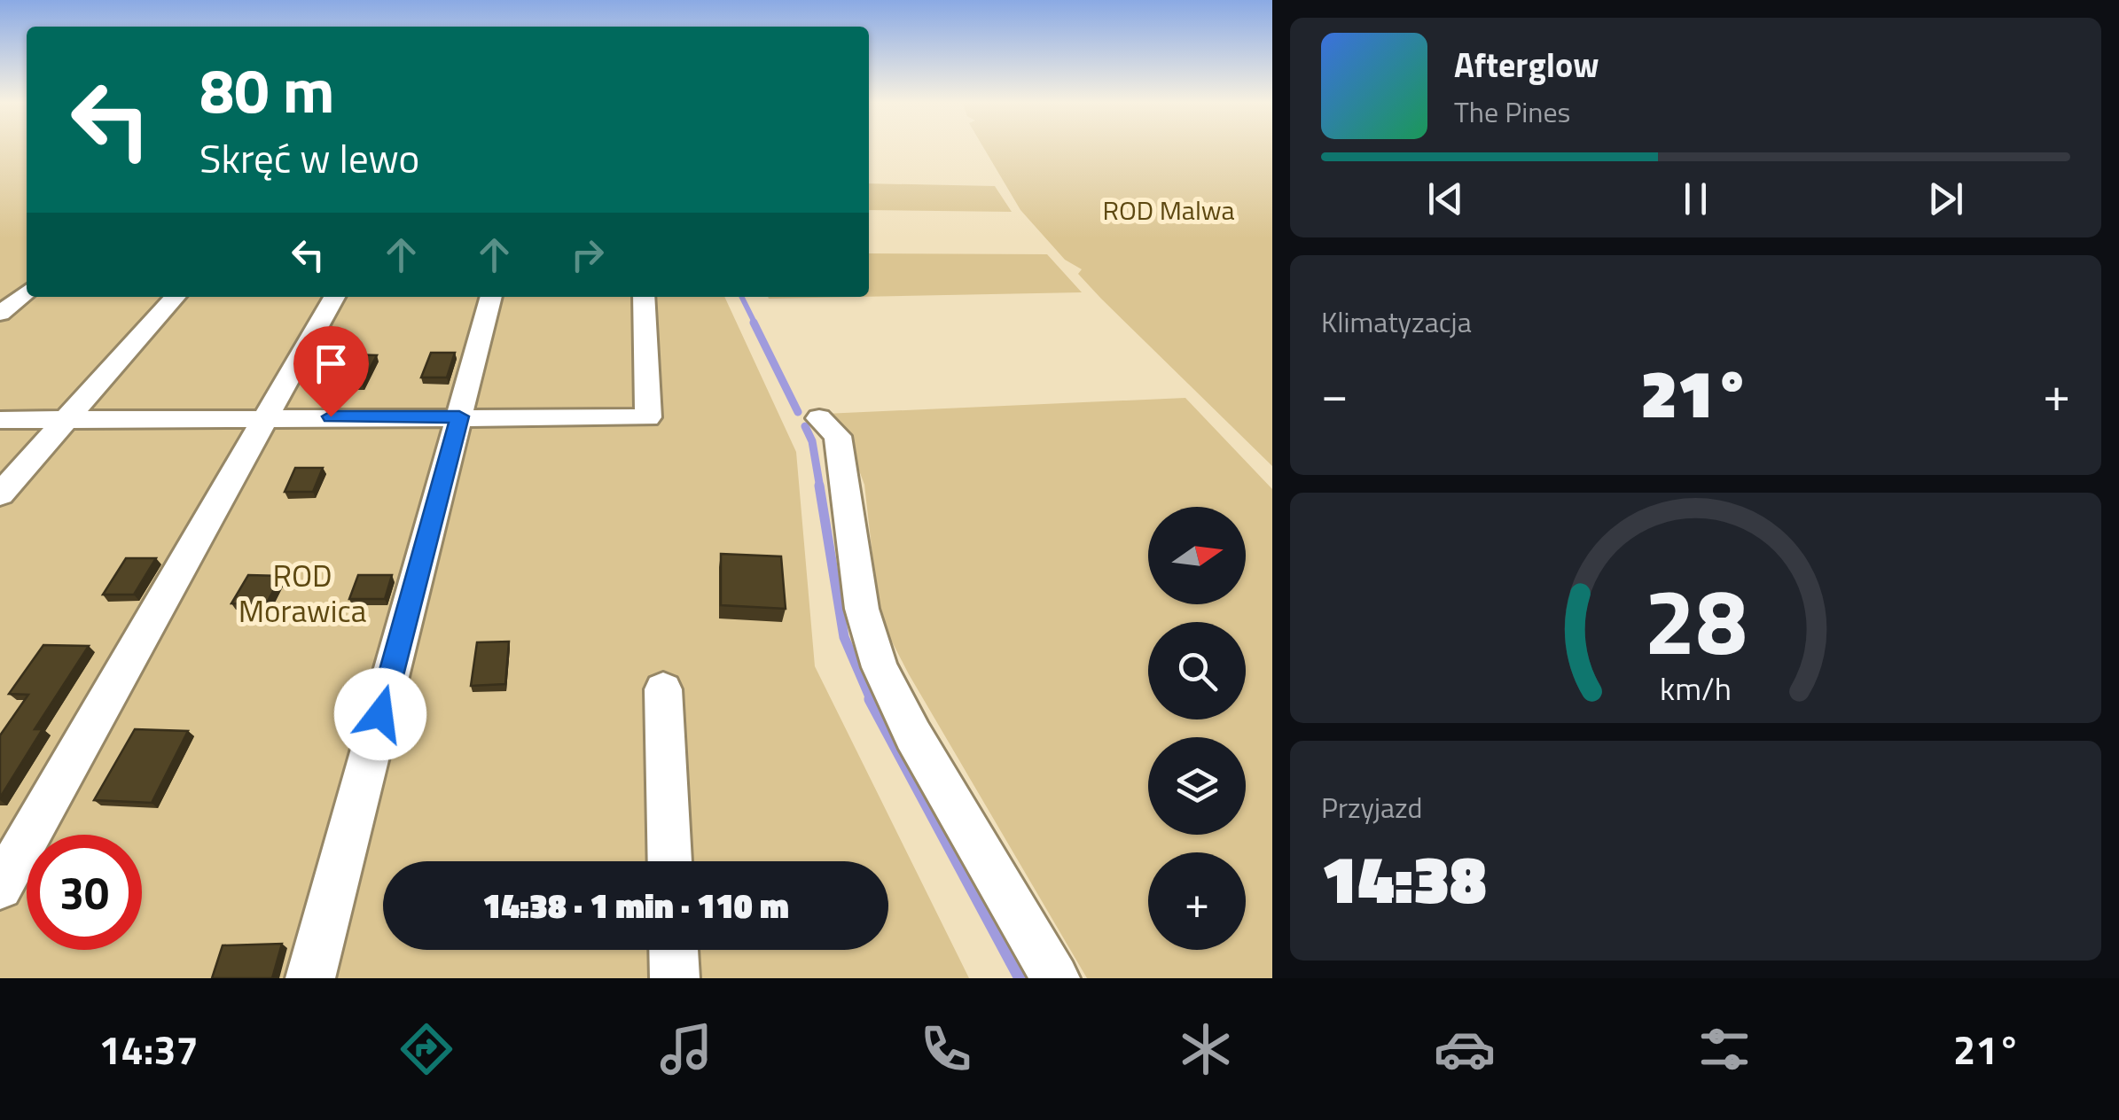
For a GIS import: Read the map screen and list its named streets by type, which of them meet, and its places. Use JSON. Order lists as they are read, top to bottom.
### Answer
{
  "parks": ["ROD Malwa", "ROD Morawica"],
  "north": "right",
  "page": {
    "turn": ["80 m", "Skręć w lewo"],
    "song": ["Afterglow", "The Pines"],
    "tile": [
      "Klimatyzacja",
      ["Przyjazd", "14:38"]
    ],
    "heat": ["−", "21°", "+"],
    "map_buttons": "+",
    "limit": "30",
    "trip": "14:38 · 1 min · 110 m",
    "tabs": ["14:37", "21°"],
    "gauge": ["28", "km/h"]
  }
}
